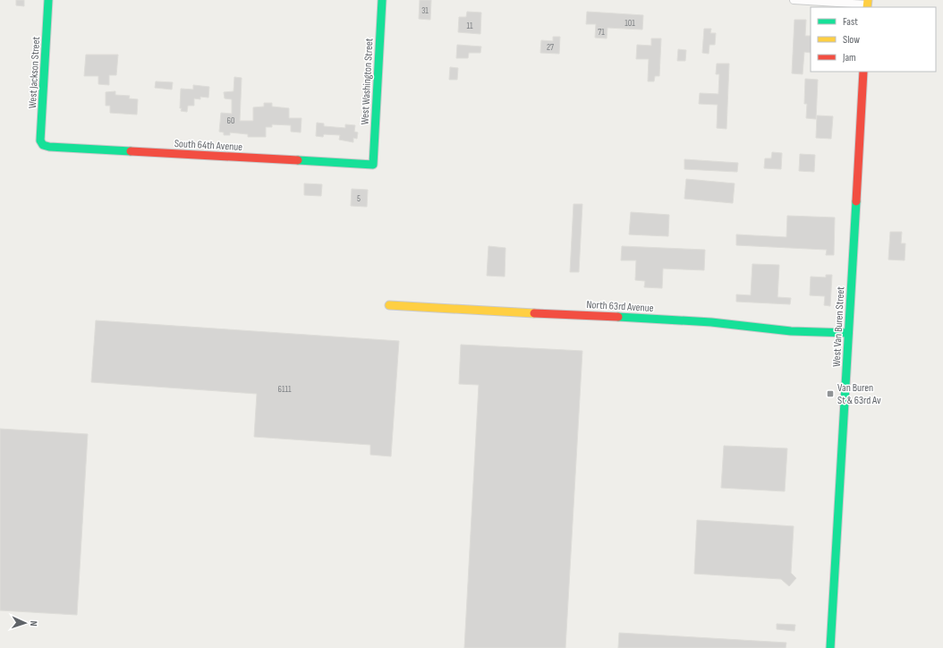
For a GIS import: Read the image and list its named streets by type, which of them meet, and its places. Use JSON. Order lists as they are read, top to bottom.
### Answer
{
  "streets": {
    "street": [
      "West Jackson Street",
      "West Washington Street",
      "South 64th Avenue",
      "North 63rd Avenue",
      "West Van Buren Street"
    ]
  },
  "crossings": [
    ["West Jackson Street", "South 64th Avenue"],
    ["West Washington Street", "South 64th Avenue"],
    ["North 63rd Avenue", "West Van Buren Street"]
  ],
  "places": {
    "transit": ["Van Buren St & 63rd Av"]
  },
  "house_numbers": [
    "31",
    "101",
    "11",
    "71",
    "27",
    "60",
    "5",
    "6111"
  ],
  "legend": ["Fast", "Slow", "Jam"],
  "north": "right"
}
